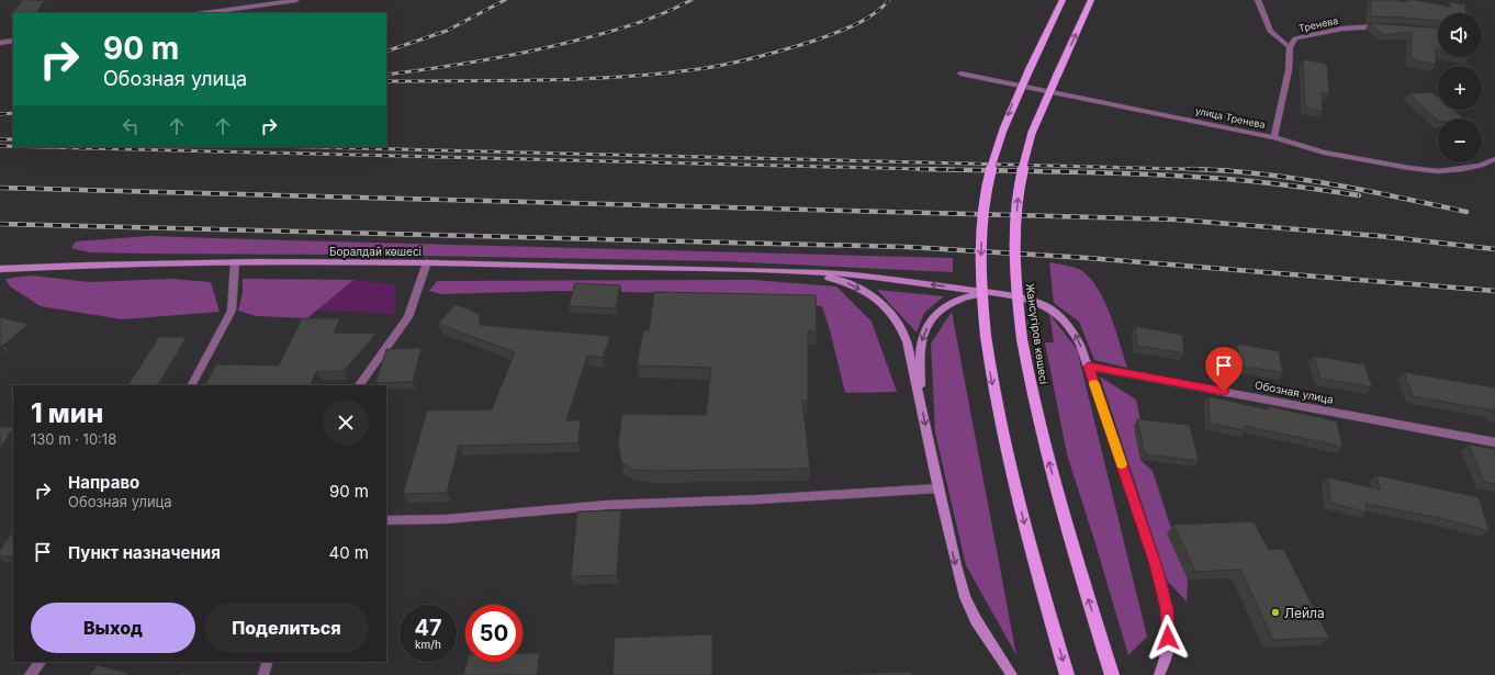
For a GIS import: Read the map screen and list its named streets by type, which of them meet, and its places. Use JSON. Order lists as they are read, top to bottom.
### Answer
{
  "streets": {
    "main road": ["Боралдай көшесі", "Жансүгіров көшесі"],
    "street": ["Тренева", "улица Тренева", "Обозная улица"]
  },
  "crossings": [
    ["Тренева", "улица Тренева"]
  ],
  "places": ["Лейла"],
  "page": {
    "map_buttons": ["+", "−"],
    "turn": ["90 m", "Обозная улица"],
    "heading": ["1 мин", "130 m · 10:18"],
    "list": [
      {
        "name": "Направо",
        "note": "Обозная улица",
        "value": "90 m"
      },
      {
        "name": "Пункт назначения",
        "value": "40 m"
      }
    ],
    "buttons": ["Выход", "Поделиться"],
    "speed": "47 km/h",
    "limit": "50"
  }
}
